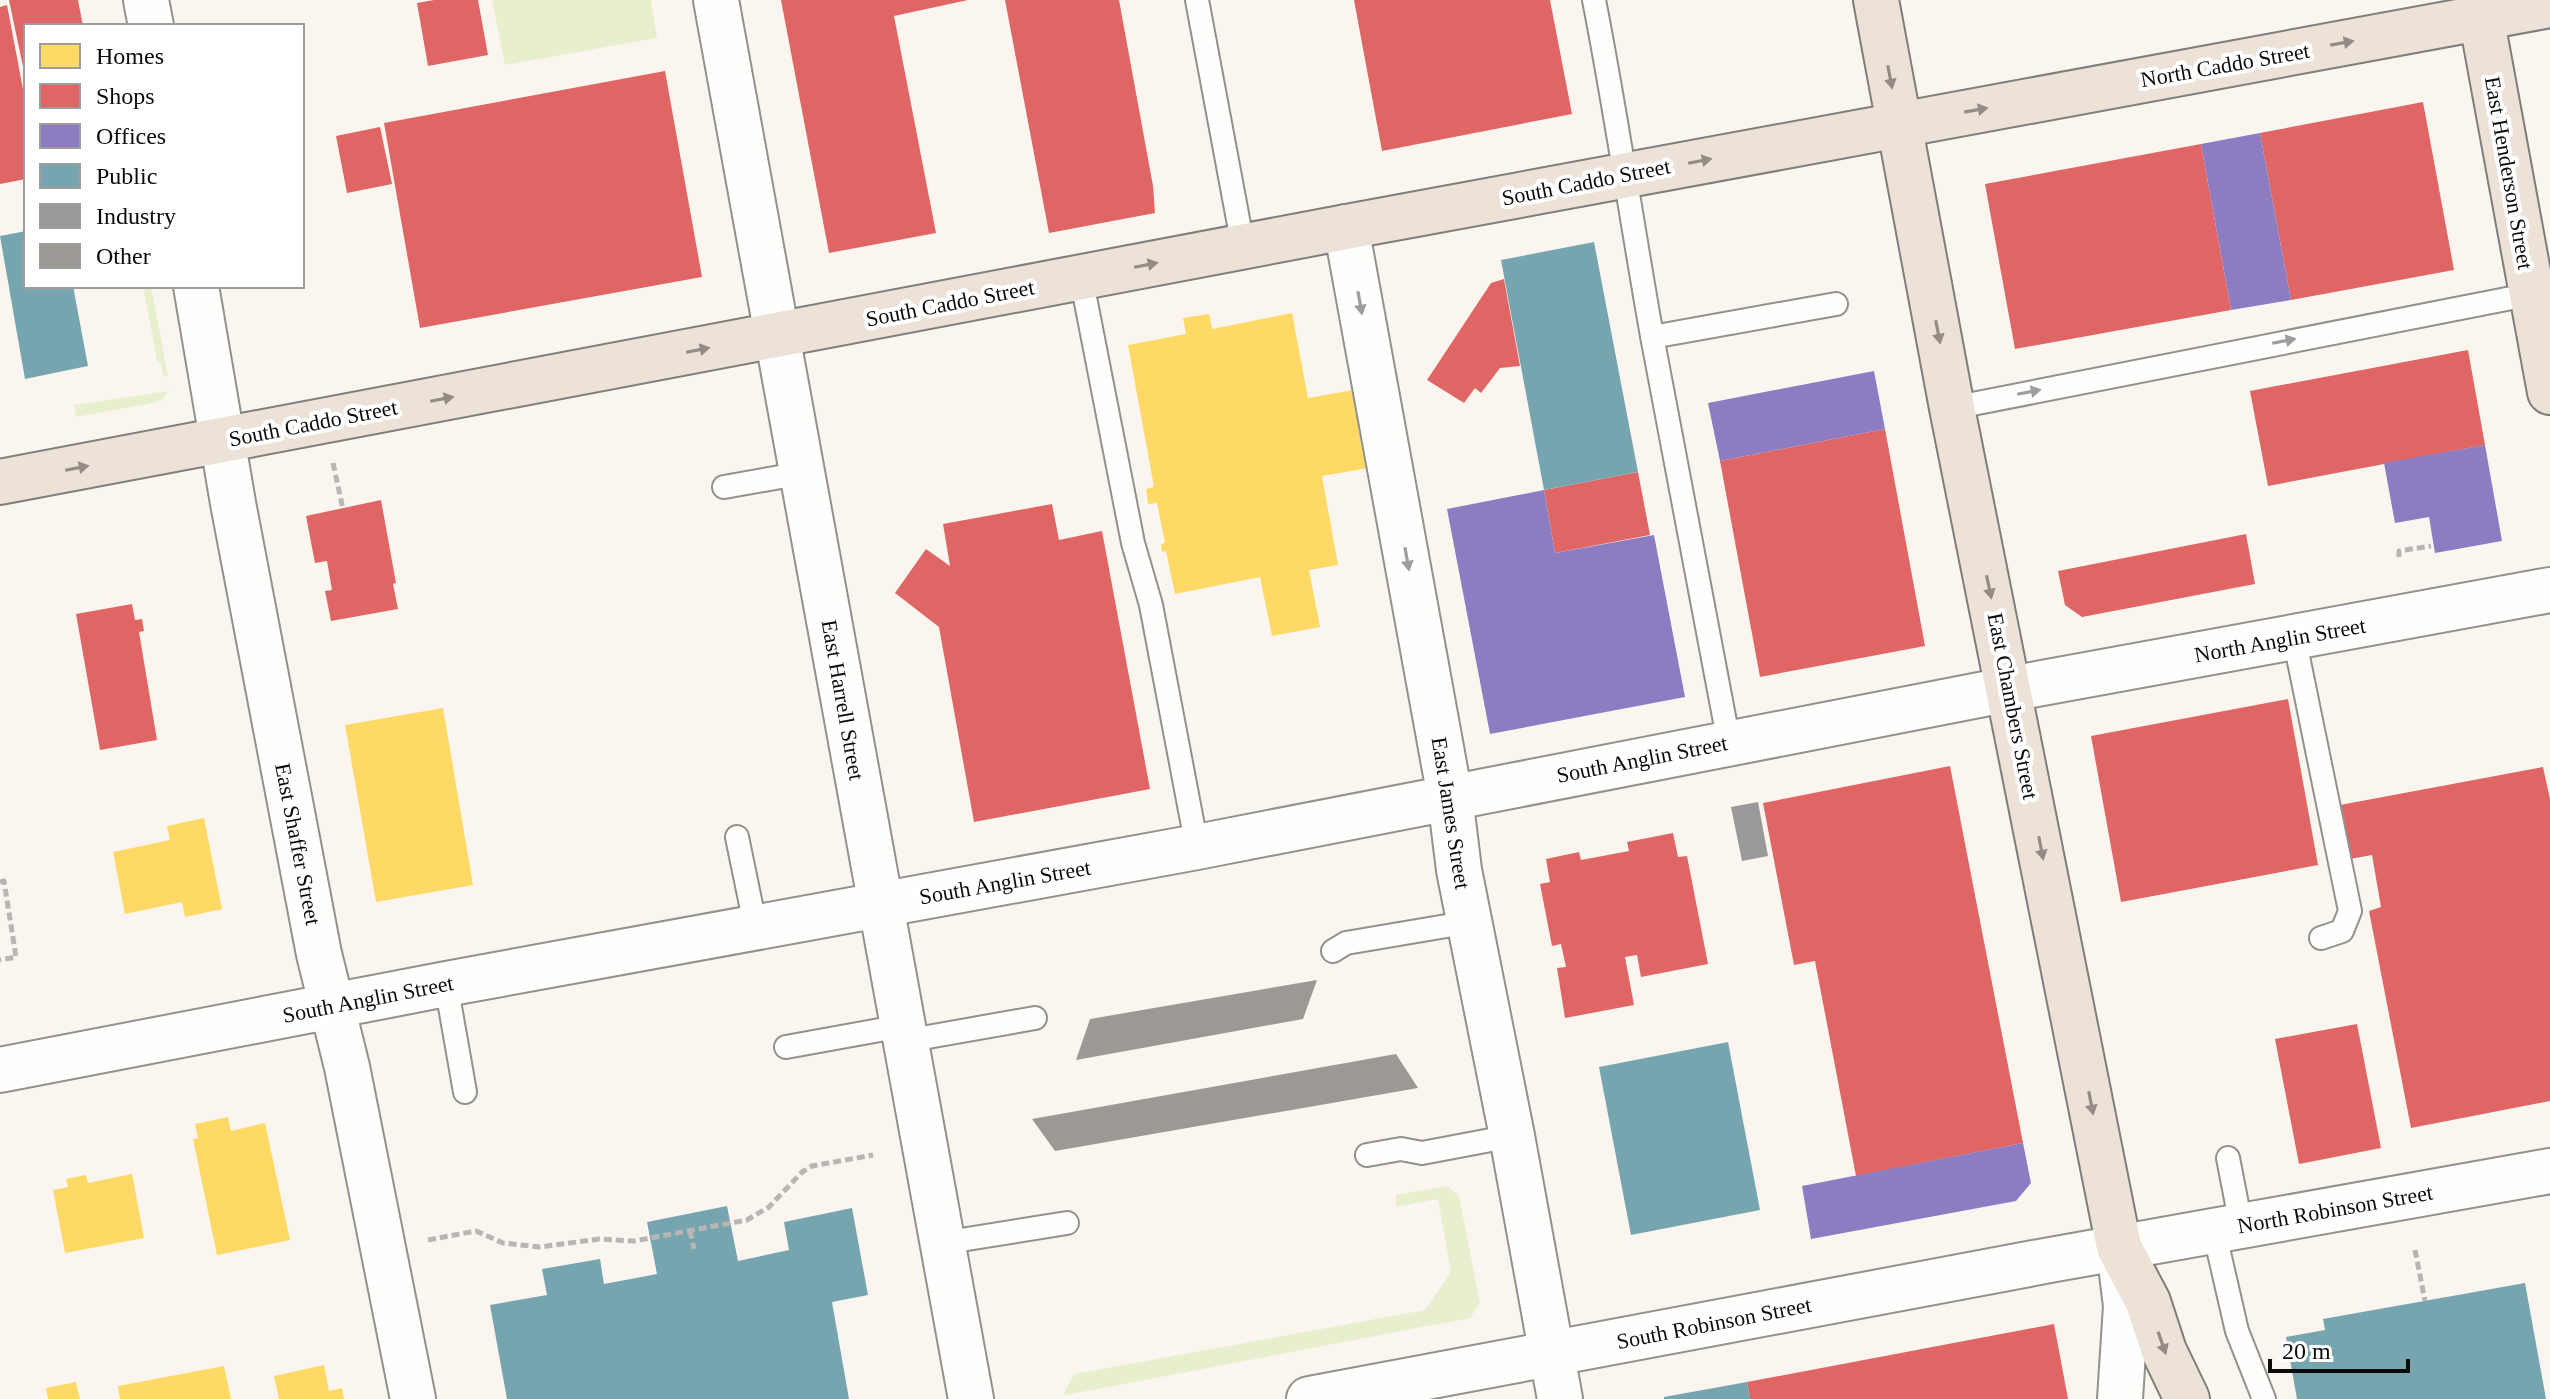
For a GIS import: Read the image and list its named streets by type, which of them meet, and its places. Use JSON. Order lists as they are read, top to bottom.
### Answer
{
  "streets": {
    "main road": [
      "North Caddo Street",
      "East Henderson Street",
      "South Caddo Street",
      "East Chambers Street"
    ],
    "street": [
      "North Anglin Street",
      "East Harrell Street",
      "South Anglin Street",
      "East James Street",
      "East Shaffer Street",
      "North Robinson Street",
      "South Robinson Street"
    ]
  },
  "crossings": [
    ["North Caddo Street", "East Henderson Street"],
    ["North Caddo Street", "South Caddo Street"],
    ["North Caddo Street", "East Chambers Street"],
    ["South Caddo Street", "East Harrell Street"],
    ["South Caddo Street", "East Chambers Street"],
    ["South Caddo Street", "East James Street"],
    ["South Caddo Street", "East Shaffer Street"],
    ["North Anglin Street", "East Chambers Street"],
    ["North Anglin Street", "South Anglin Street"],
    ["East Harrell Street", "South Anglin Street"],
    ["East Chambers Street", "South Anglin Street"],
    ["East Chambers Street", "North Robinson Street"],
    ["East Chambers Street", "South Robinson Street"],
    ["South Anglin Street", "East James Street"],
    ["South Anglin Street", "East Shaffer Street"],
    ["East James Street", "South Robinson Street"],
    ["North Robinson Street", "South Robinson Street"]
  ],
  "one_way": [
    "North Caddo Street",
    "South Caddo Street",
    "East Chambers Street",
    "East James Street"
  ],
  "legend": [
    "Homes",
    "Shops",
    "Offices",
    "Public",
    "Industry",
    "Other"
  ],
  "scale_bar": "20 m"
}
